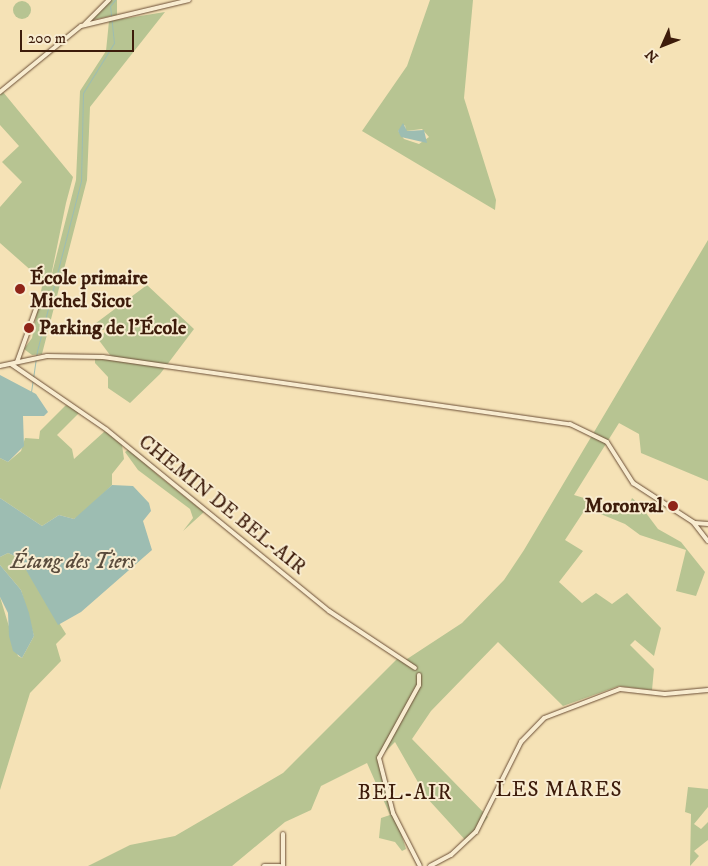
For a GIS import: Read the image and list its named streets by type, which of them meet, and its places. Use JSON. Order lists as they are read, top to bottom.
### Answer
{
  "streets": {
    "street": ["CHEMIN DE BEL-AIR"]
  },
  "districts": ["LES MARES", "BEL-AIR"],
  "water": ["Étang des Tiers"],
  "places": ["École primaire Michel Sicot", "Parking de l'École", "Moronval"],
  "scale_bar": "200 m",
  "north": "bottom left"
}
